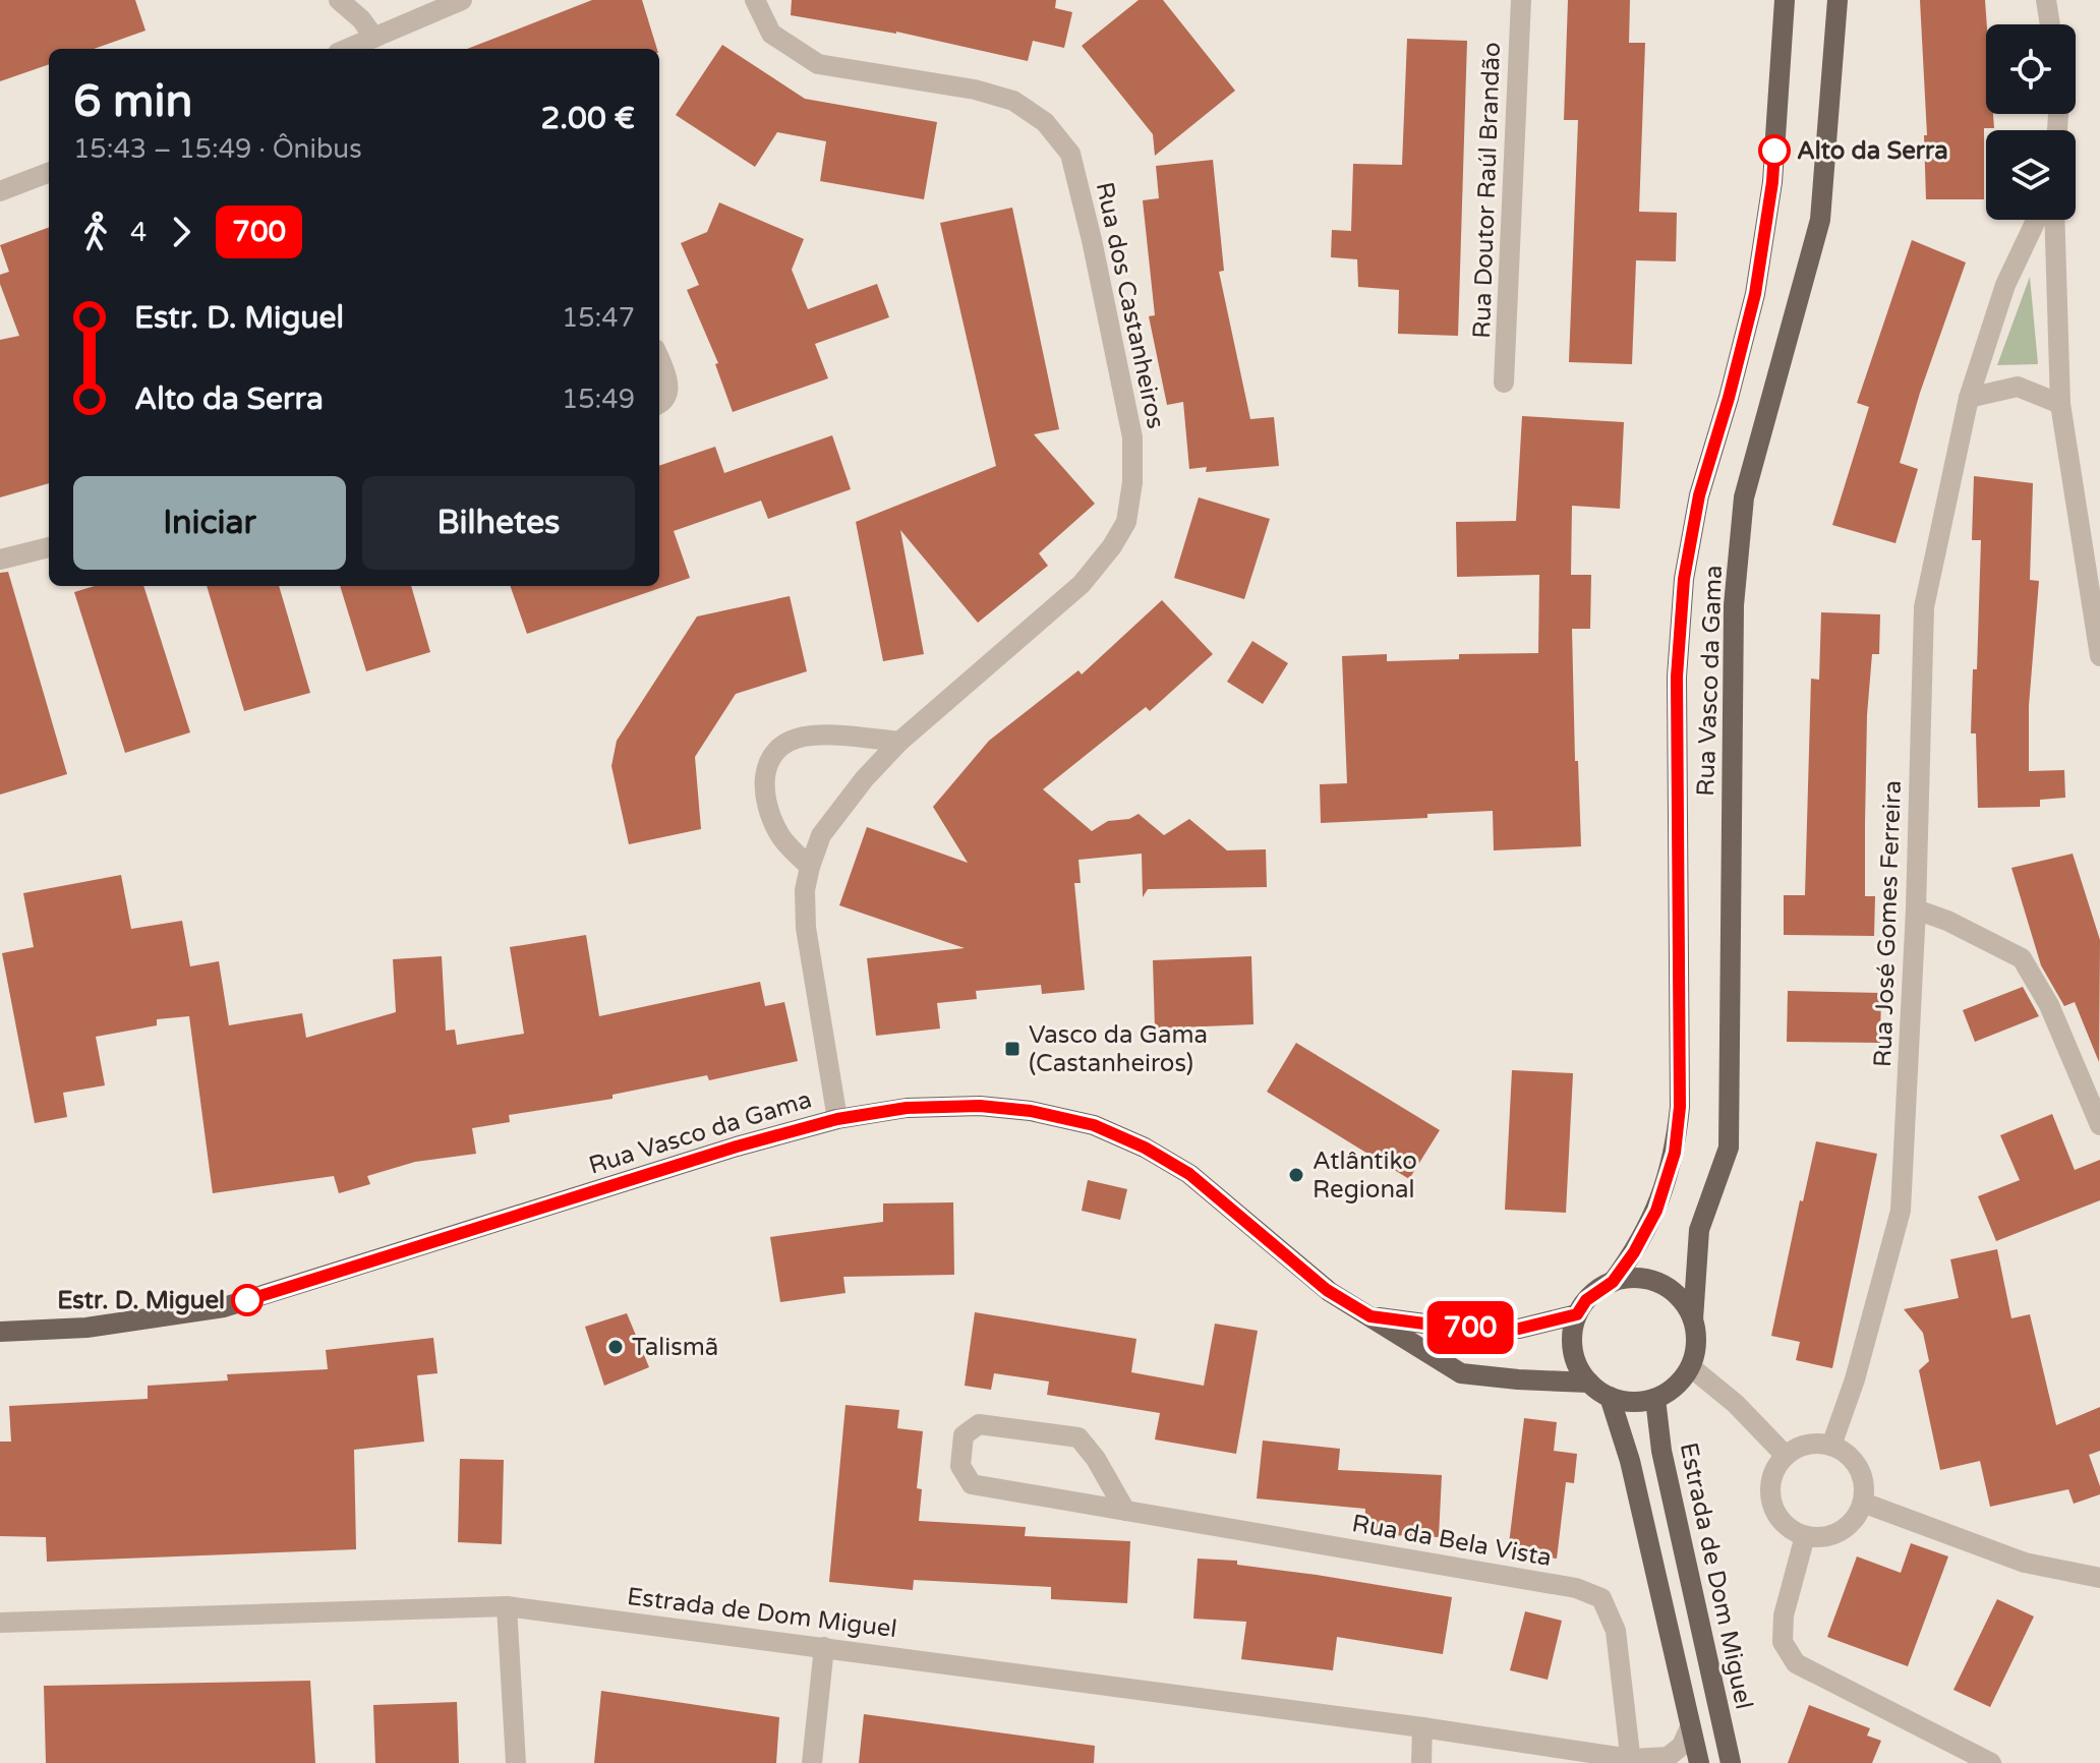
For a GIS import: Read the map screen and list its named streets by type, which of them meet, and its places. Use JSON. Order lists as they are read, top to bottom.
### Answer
{
  "streets": {
    "main road": ["Rua Vasco da Gama", "Estrada de Dom Miguel"],
    "street": [
      "Rua Doutor Raúl Brandão",
      "Rua dos Castanheiros",
      "Rua José Gomes Ferreira",
      "Rua da Bela Vista"
    ]
  },
  "crossings": [
    ["Rua dos Castanheiros", "Rua Vasco da Gama"],
    ["Rua Vasco da Gama", "Estrada de Dom Miguel"],
    ["Rua da Bela Vista", "Estrada de Dom Miguel"]
  ],
  "places": {
    "other": [
      "Alto da Serra",
      "Atlântiko Regional",
      "Estr. D. Miguel",
      "Talismã"
    ],
    "transit": ["Vasco da Gama (Castanheiros)"]
  },
  "lines": ["bus line 700"],
  "page": {
    "on_map": "700",
    "heading": ["6 min", "15:43 – 15:49 · Ônibus", "2.00 €"],
    "legs": ["4", "700"],
    "list": [
      {
        "name": "Estr. D. Miguel",
        "value": "15:47"
      },
      {
        "name": "Alto da Serra",
        "value": "15:49"
      }
    ],
    "buttons": ["Iniciar", "Bilhetes"]
  }
}
